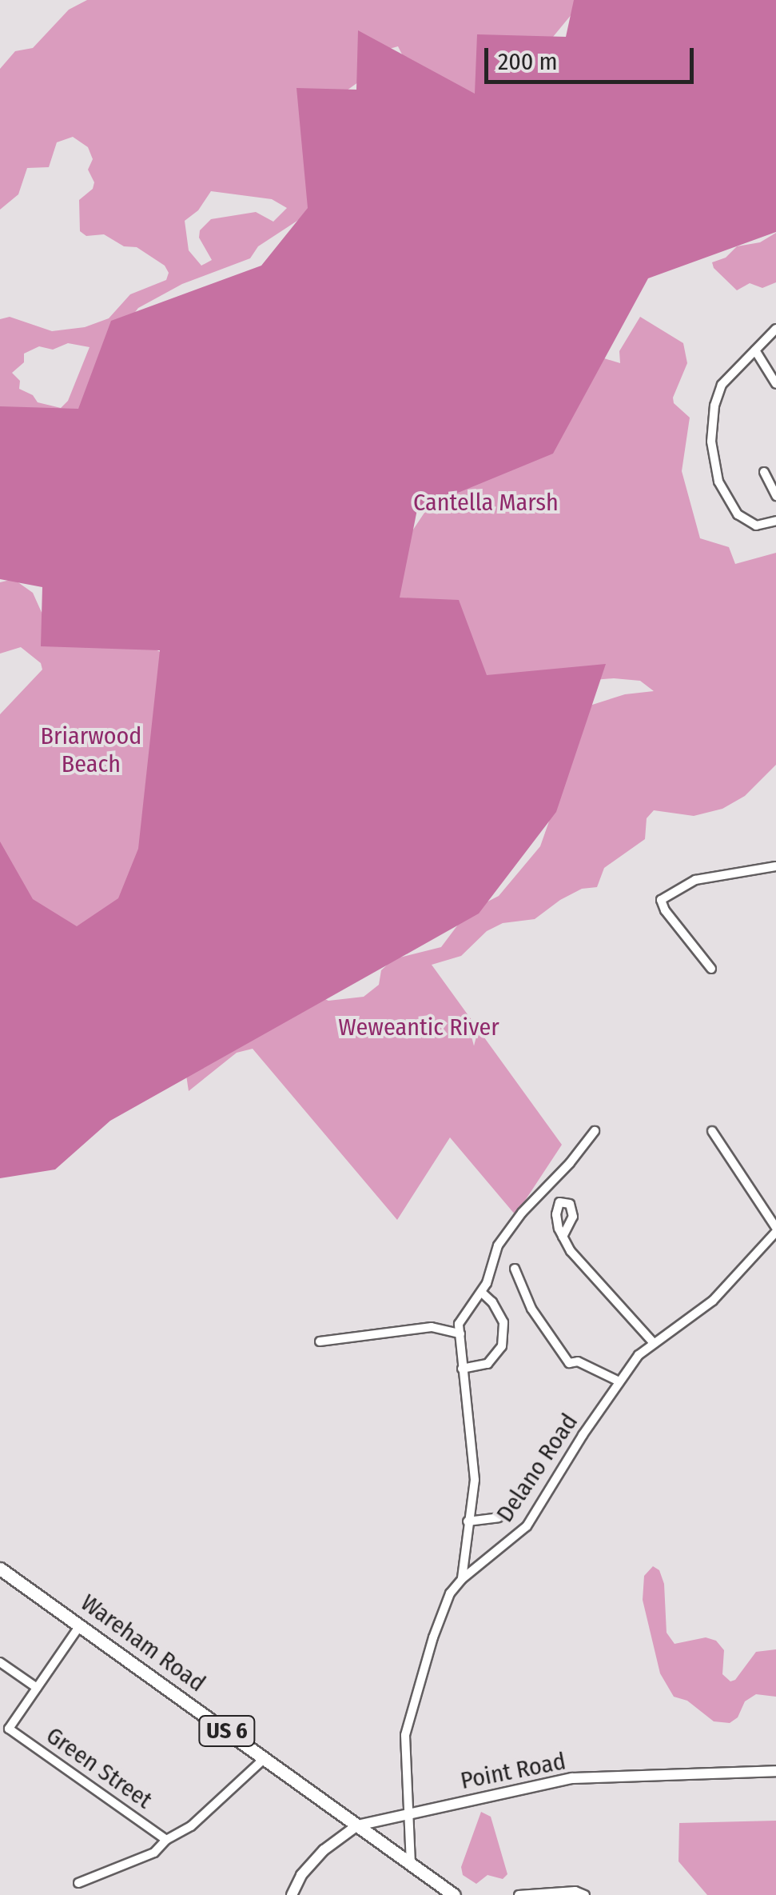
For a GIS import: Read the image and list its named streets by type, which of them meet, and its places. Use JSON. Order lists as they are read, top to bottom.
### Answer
{
  "streets": {
    "main road": ["Wareham Road", "US 6"],
    "street": ["Delano Road", "Green Street", "Point Road"]
  },
  "crossings": [
    ["Delano Road", "Wareham Road"],
    ["Delano Road", "Point Road"],
    ["Wareham Road", "Point Road"]
  ],
  "parks": ["Cantella Marsh", "Briarwood Beach", "Weweantic River"],
  "scale_bar": "200 m"
}
